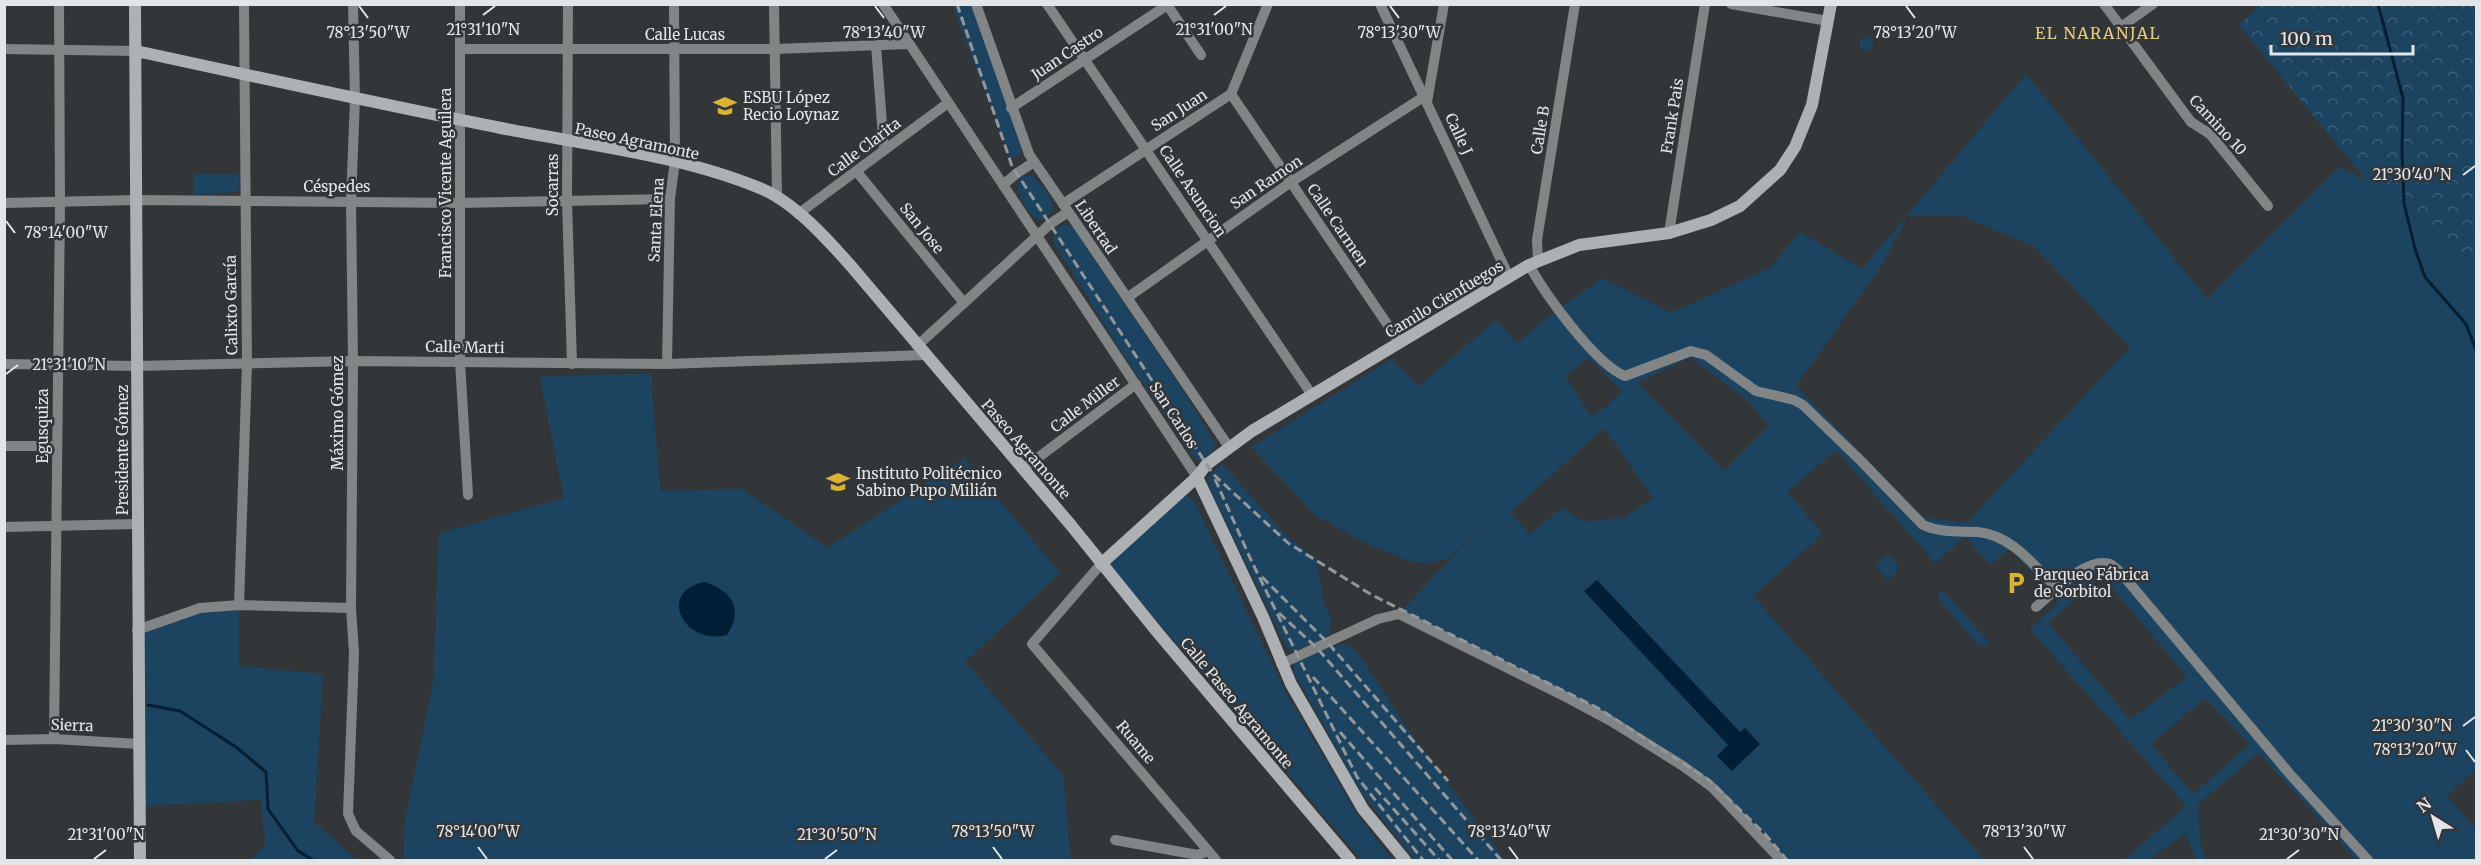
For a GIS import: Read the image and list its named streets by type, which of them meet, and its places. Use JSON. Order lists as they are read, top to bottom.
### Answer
{
  "streets": {
    "street": [
      "Calle Lucas",
      "Juan Castro",
      "San Juan",
      "Frank Pais",
      "Camino 10",
      "Calle B",
      "Calle J",
      "Paseo Agramonte",
      "Calle Clarita",
      "San Ramon",
      "Francisco Vicente Aguilera",
      "Socarras",
      "Céspedes",
      "Calle Asuncion",
      "Santa Elena",
      "Calle Carmen",
      "Libertad",
      "San Jose",
      "Camilo Cienfuegos",
      "Calixto García",
      "Calle Marti",
      "Calle Miller",
      "Máximo Gómez",
      "San Carlos",
      "Egusquiza",
      "Presidente Gómez",
      "Calle Paseo Agramonte",
      "Sierra",
      "Ruame"
    ]
  },
  "crossings": [
    ["Calle Lucas", "Francisco Vicente Aguilera"],
    ["Calle Lucas", "Socarras"],
    ["Calle Lucas", "Santa Elena"],
    ["Calle Lucas", "San Carlos"],
    ["Juan Castro", "Calle Asuncion"],
    ["Juan Castro", "Libertad"],
    ["San Juan", "Paseo Agramonte"],
    ["San Juan", "Calle Asuncion"],
    ["San Juan", "Calle Carmen"],
    ["San Juan", "Libertad"],
    ["San Juan", "San Jose"],
    ["San Juan", "Calle Marti"],
    ["San Juan", "San Carlos"],
    ["Frank Pais", "Camilo Cienfuegos"],
    ["Calle B", "Camilo Cienfuegos"],
    ["Calle J", "San Ramon"],
    ["Calle J", "Camilo Cienfuegos"],
    ["Paseo Agramonte", "Calle Clarita"],
    ["Paseo Agramonte", "Francisco Vicente Aguilera"],
    ["Paseo Agramonte", "Socarras"],
    ["Paseo Agramonte", "Santa Elena"],
    ["Paseo Agramonte", "Camilo Cienfuegos"],
    ["Paseo Agramonte", "Calixto García"],
    ["Paseo Agramonte", "Calle Marti"],
    ["Paseo Agramonte", "Calle Miller"],
    ["Paseo Agramonte", "Máximo Gómez"],
    ["Paseo Agramonte", "Egusquiza"],
    ["Paseo Agramonte", "Presidente Gómez"],
    ["Paseo Agramonte", "Calle Paseo Agramonte"],
    ["Calle Clarita", "San Jose"],
    ["Calle Clarita", "San Carlos"],
    ["San Ramon", "Calle Asuncion"],
    ["San Ramon", "Calle Carmen"],
    ["San Ramon", "Libertad"],
    ["Francisco Vicente Aguilera", "Céspedes"],
    ["Francisco Vicente Aguilera", "Calle Marti"],
    ["Socarras", "Céspedes"],
    ["Socarras", "Calle Marti"],
    ["Céspedes", "Santa Elena"],
    ["Céspedes", "Calixto García"],
    ["Céspedes", "Máximo Gómez"],
    ["Céspedes", "Egusquiza"],
    ["Céspedes", "Presidente Gómez"],
    ["Calle Asuncion", "Camilo Cienfuegos"],
    ["Santa Elena", "Calle Marti"],
    ["Calle Carmen", "Camilo Cienfuegos"],
    ["Libertad", "Camilo Cienfuegos"],
    ["Camilo Cienfuegos", "San Carlos"],
    ["Camilo Cienfuegos", "Calle Paseo Agramonte"],
    ["Camilo Cienfuegos", "Ruame"],
    ["Calixto García", "Calle Marti"],
    ["Calle Marti", "Máximo Gómez"],
    ["Calle Marti", "Egusquiza"],
    ["Calle Marti", "Presidente Gómez"],
    ["Calle Miller", "San Carlos"],
    ["Egusquiza", "Sierra"],
    ["Presidente Gómez", "Sierra"]
  ],
  "districts": ["EL NARANJAL"],
  "places": {
    "school or university": ["ESBU López Recio Loynaz", "Instituto Politécnico Sabino Pupo Milián"],
    "parking": ["Parqueo Fábrica de Sorbitol"]
  },
  "scale_bar": "100 m",
  "north": "top left",
  "coordinates": [
    "21°31'10\"N",
    "21°31'00\"N",
    "78°13'50\"W",
    "78°13'40\"W",
    "78°13'30\"W",
    "78°13'20\"W",
    "21°30'40\"N",
    "78°14'00\"W",
    "21°30'30\"N",
    "21°30'50\"N"
  ]
}
